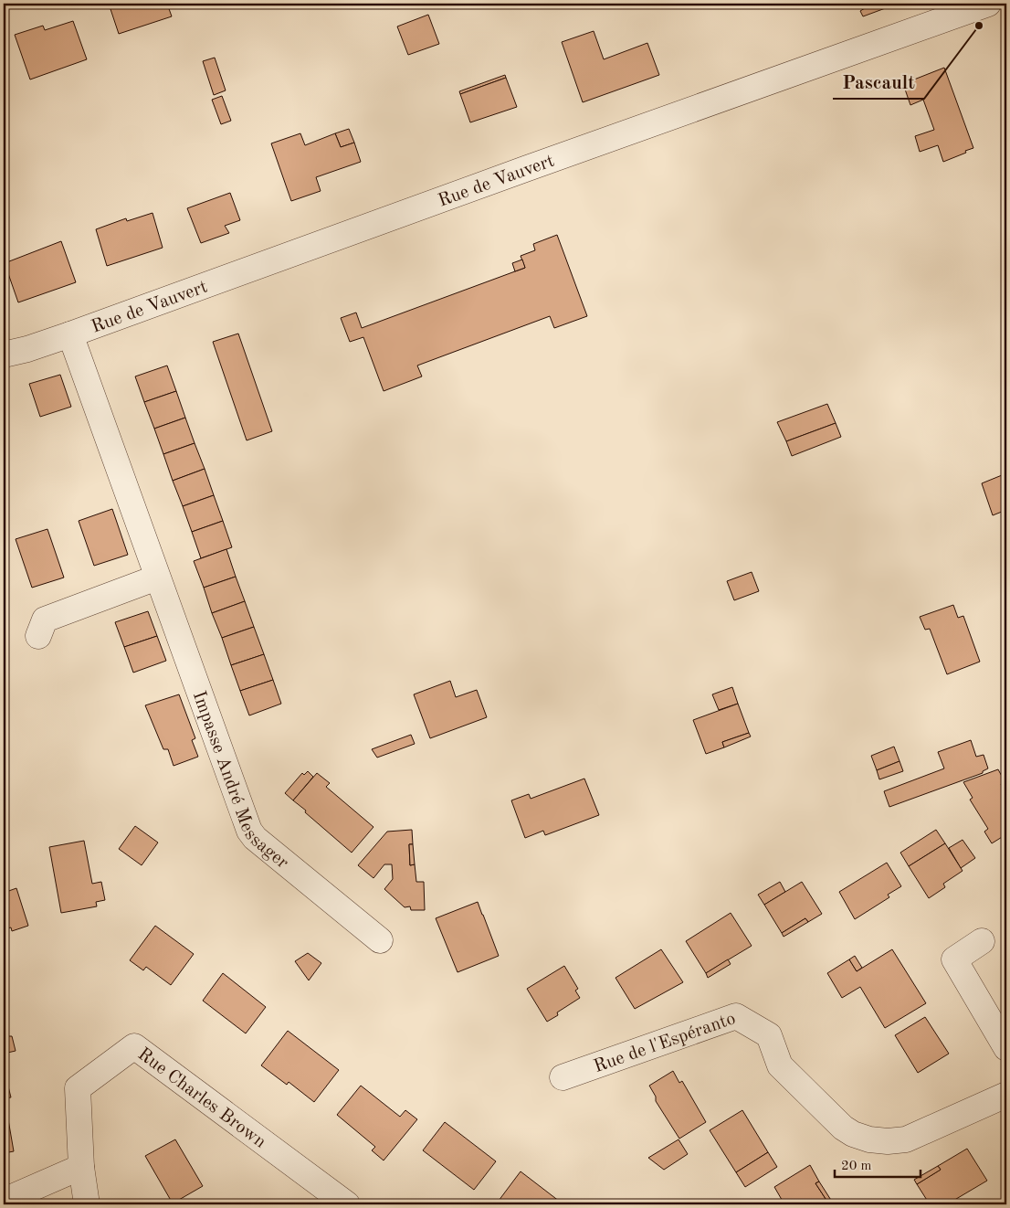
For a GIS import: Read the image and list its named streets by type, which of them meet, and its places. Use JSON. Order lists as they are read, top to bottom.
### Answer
{
  "streets": {
    "street": [
      "Rue de Vauvert",
      "Impasse André Messager",
      "Rue de l'Espéranto",
      "Rue Charles Brown"
    ]
  },
  "crossings": [
    ["Rue de Vauvert", "Impasse André Messager"]
  ],
  "places": ["Pascault"],
  "scale_bar": "20 m"
}
